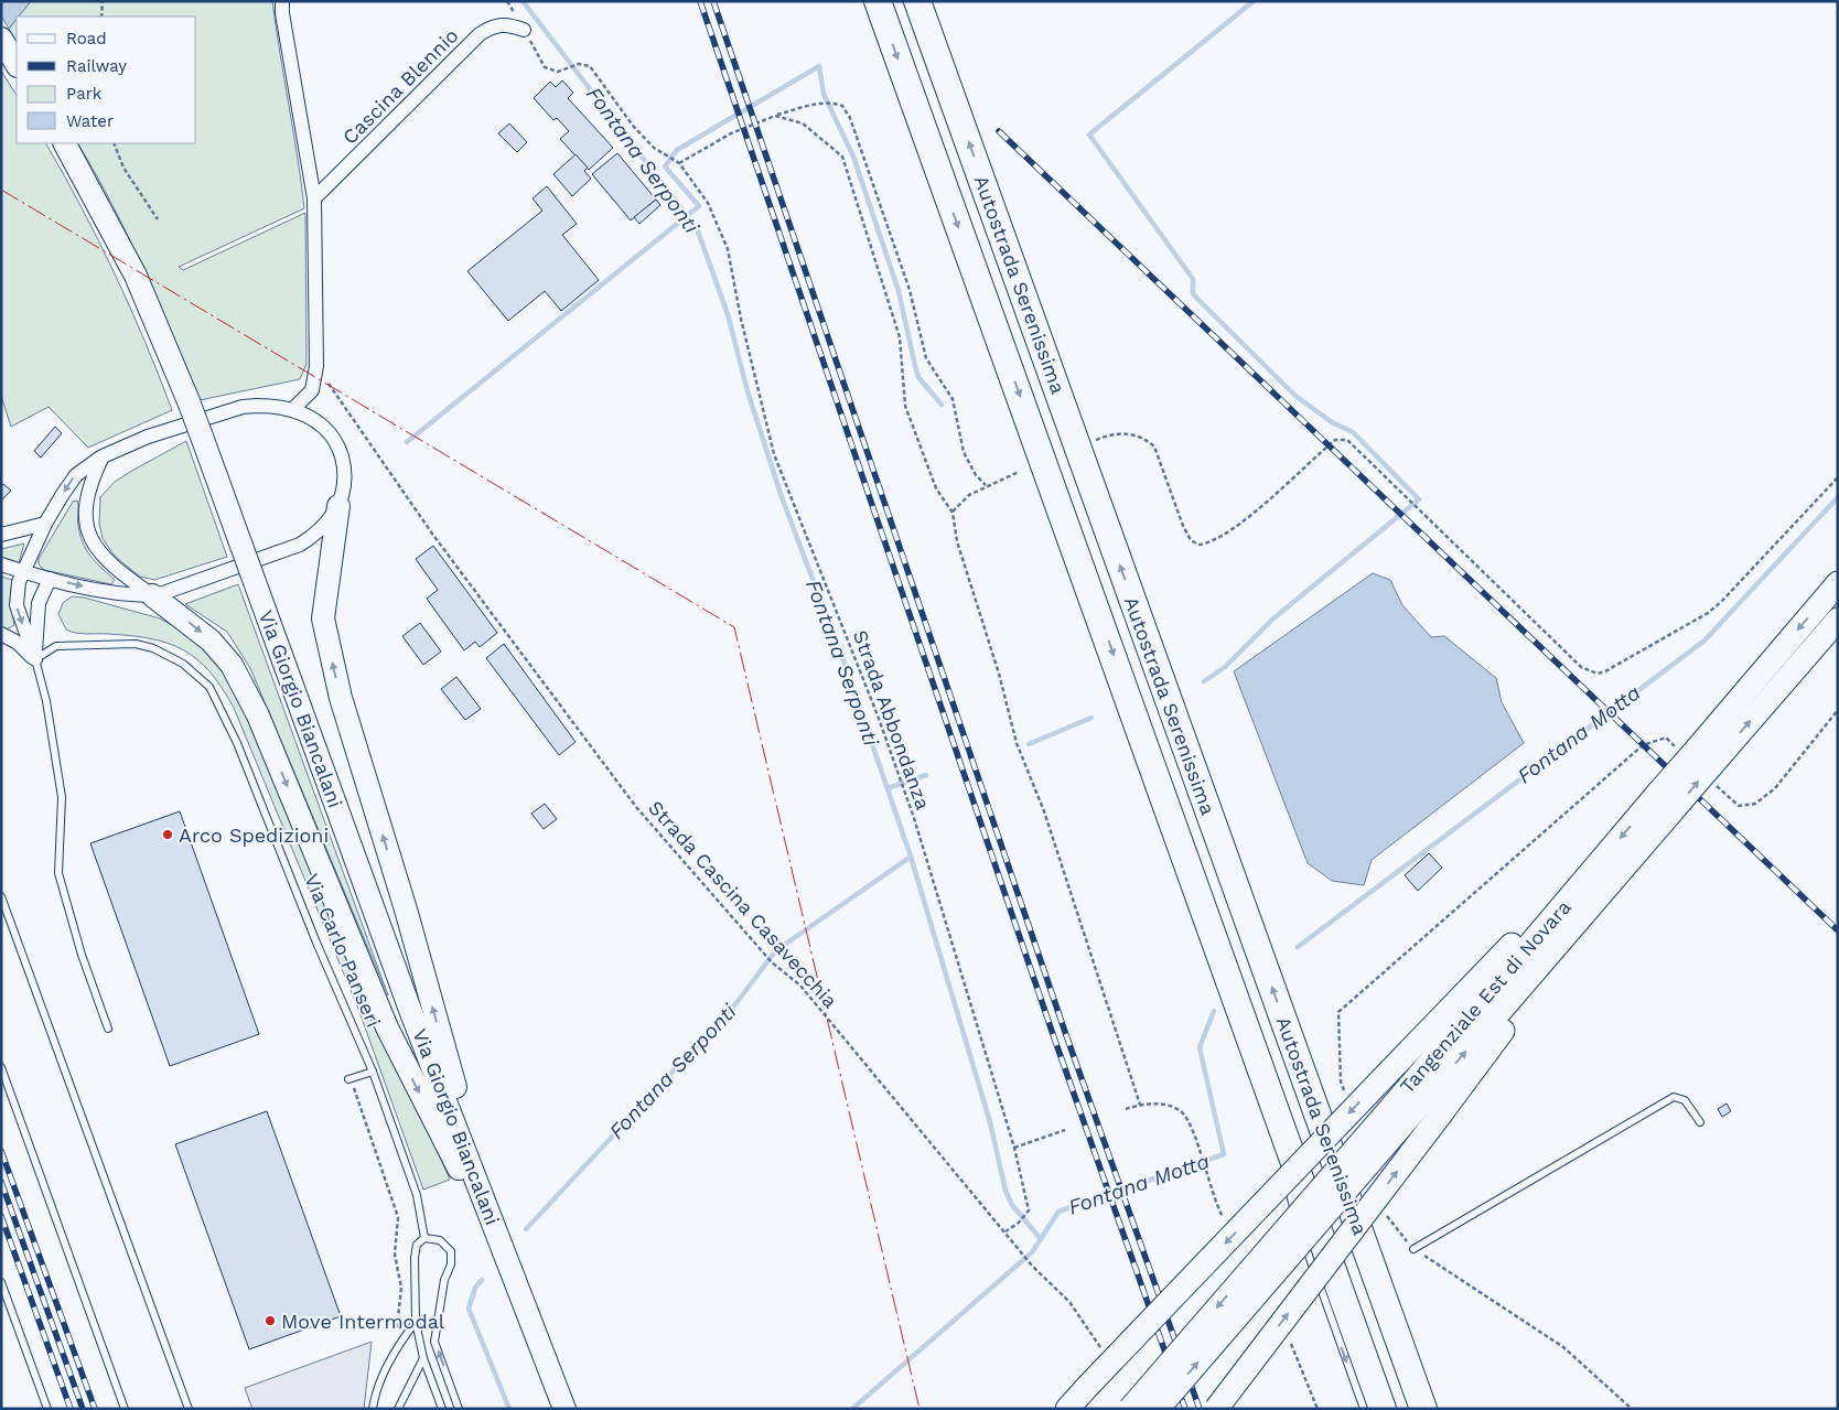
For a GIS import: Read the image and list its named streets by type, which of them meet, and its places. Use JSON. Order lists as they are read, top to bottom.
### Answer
{
  "streets": {
    "highway": ["Autostrada Serenissima", "Tangenziale Est di Novara"],
    "main road": ["Via Giorgio Biancalani"],
    "street": ["Cascina Blennio"],
    "lane": ["Via Carlo Panseri"],
    "path": ["Strada Abbondanza", "Strada Cascina Casavecchia"]
  },
  "crossings": [
    ["Strada Abbondanza", "Strada Cascina Casavecchia"]
  ],
  "water": ["Fontana Serponti", "Fontana Motta"],
  "places": ["Arco Spedizioni", "Move Intermodal"],
  "legend": [
    "Road",
    "Railway",
    "Park",
    "Water"
  ]
}
